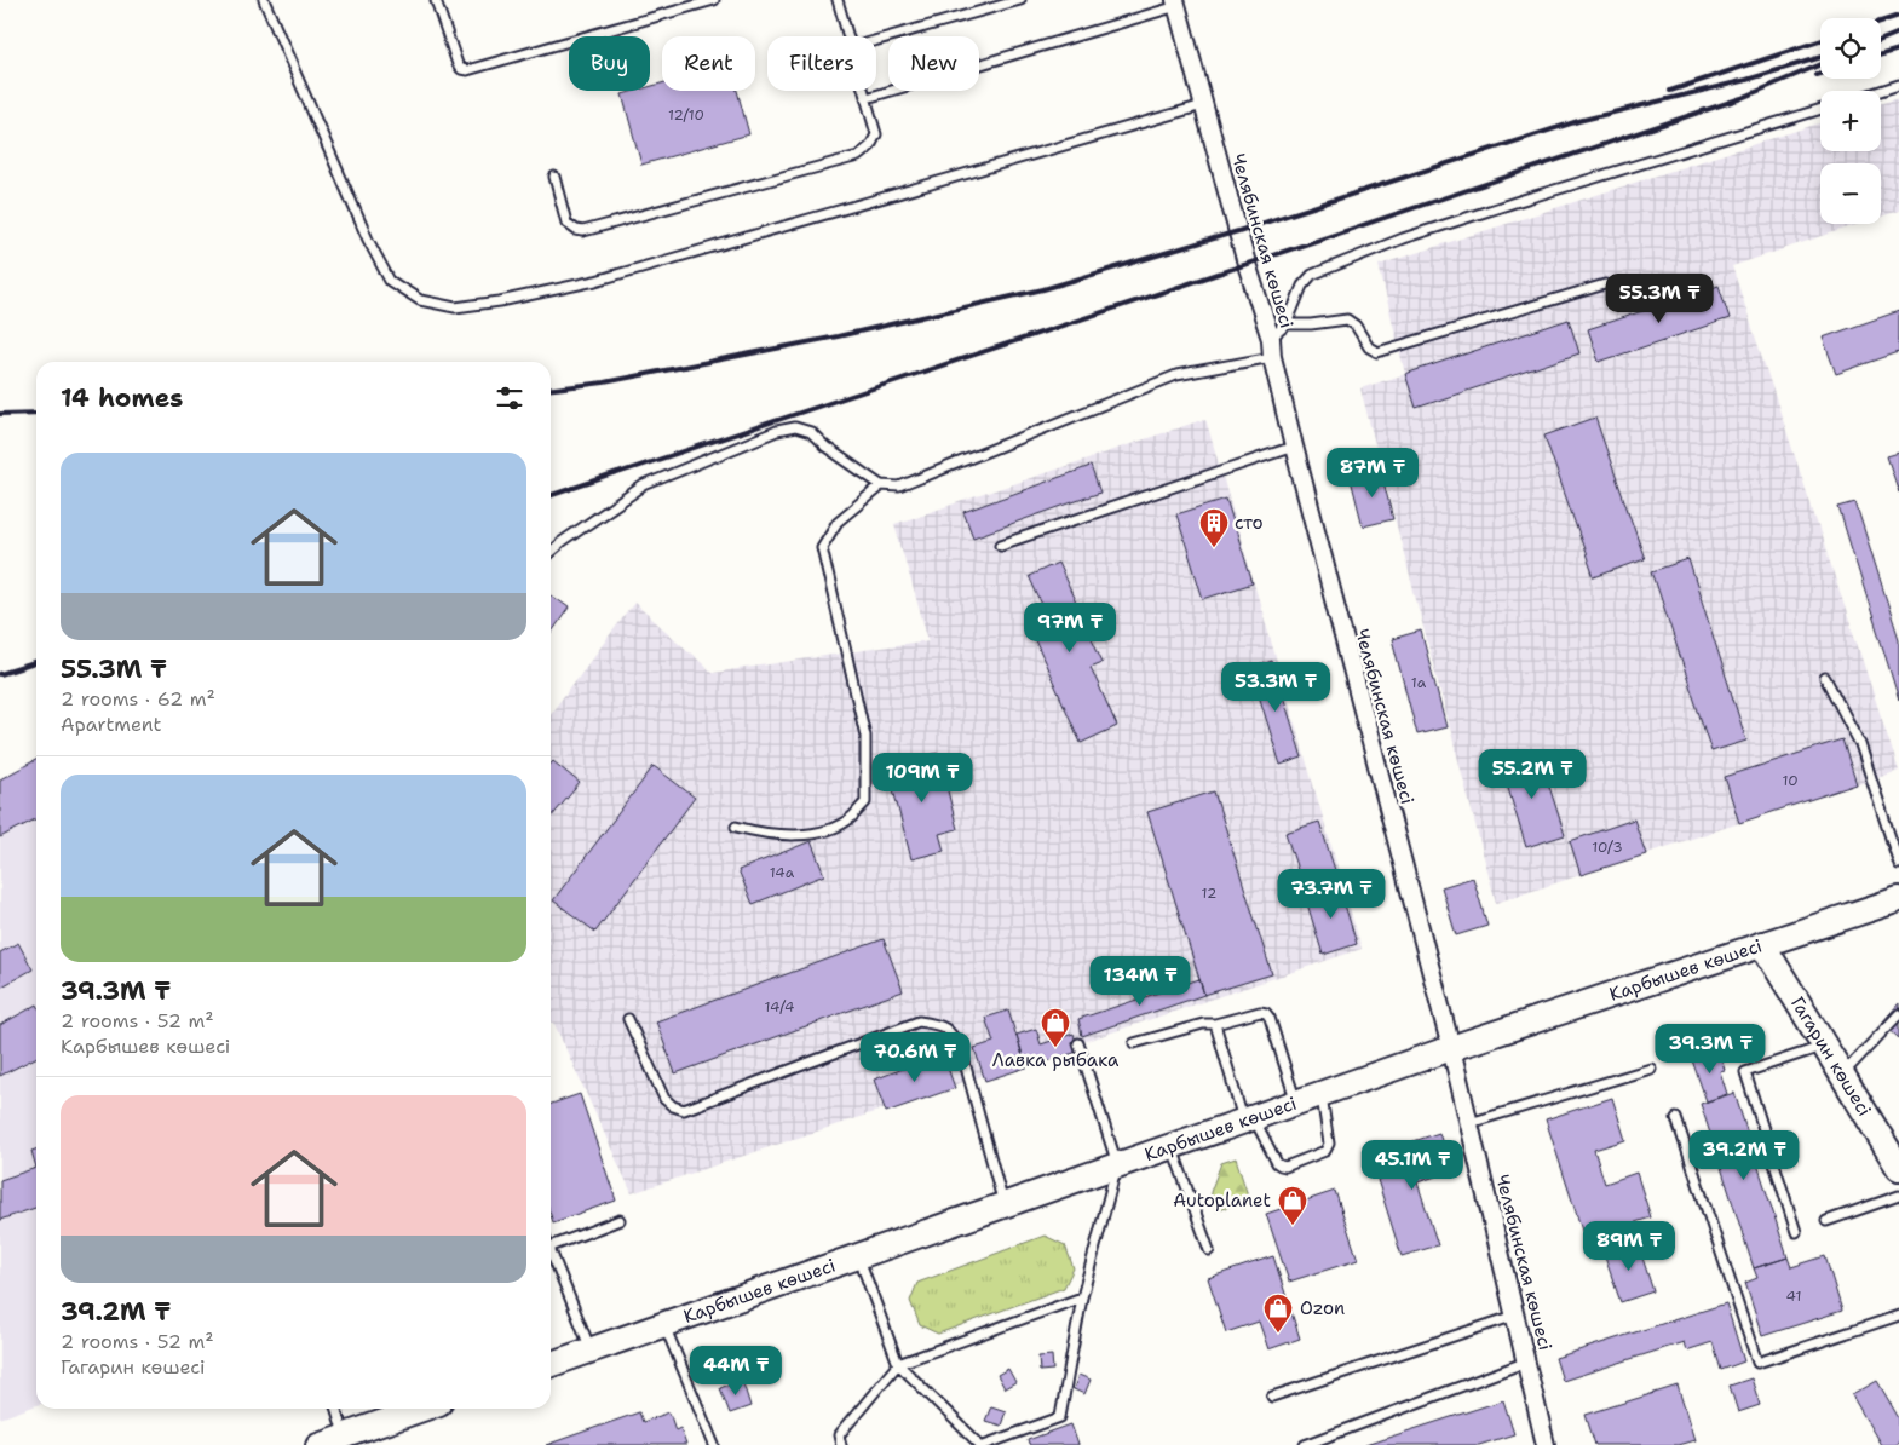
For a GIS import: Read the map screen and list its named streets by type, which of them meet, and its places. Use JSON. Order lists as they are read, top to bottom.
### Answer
{
  "streets": {
    "main road": ["Карбышев көшесі", "Гагарин көшесі"],
    "street": ["Челябинская көшесі"]
  },
  "crossings": [
    ["Челябинская көшесі", "Карбышев көшесі"],
    ["Карбышев көшесі", "Гагарин көшесі"]
  ],
  "places": {
    "building": ["сто"],
    "shop": ["Лавка рыбака", "Autoplanet", "Ozon"]
  },
  "house_numbers": [
    "12/10",
    "1а",
    "10",
    "10/3",
    "14а",
    "12",
    "14/4",
    "41"
  ],
  "page": {
    "map_buttons": ["+", "−"],
    "chip": [
      "Buy",
      "Rent",
      "Filters",
      "New"
    ],
    "price": [
      "55.3M ₸",
      "87M ₸",
      "97M ₸",
      "53.3M ₸",
      "55.2M ₸",
      "109M ₸",
      "73.7M ₸",
      "134M ₸",
      "39.3M ₸",
      "70.6M ₸",
      "39.2M ₸",
      "45.1M ₸",
      "89M ₸",
      "44M ₸"
    ],
    "heading": "14 homes",
    "list": [
      {
        "name": "55.3M ₸",
        "note": "2 rooms · 62 m² · Apartment"
      },
      {
        "name": "39.3M ₸",
        "note": "2 rooms · 52 m² · Карбышев көшесі"
      },
      {
        "name": "39.2M ₸",
        "note": "2 rooms · 52 m² · Гагарин көшесі"
      }
    ]
  }
}
